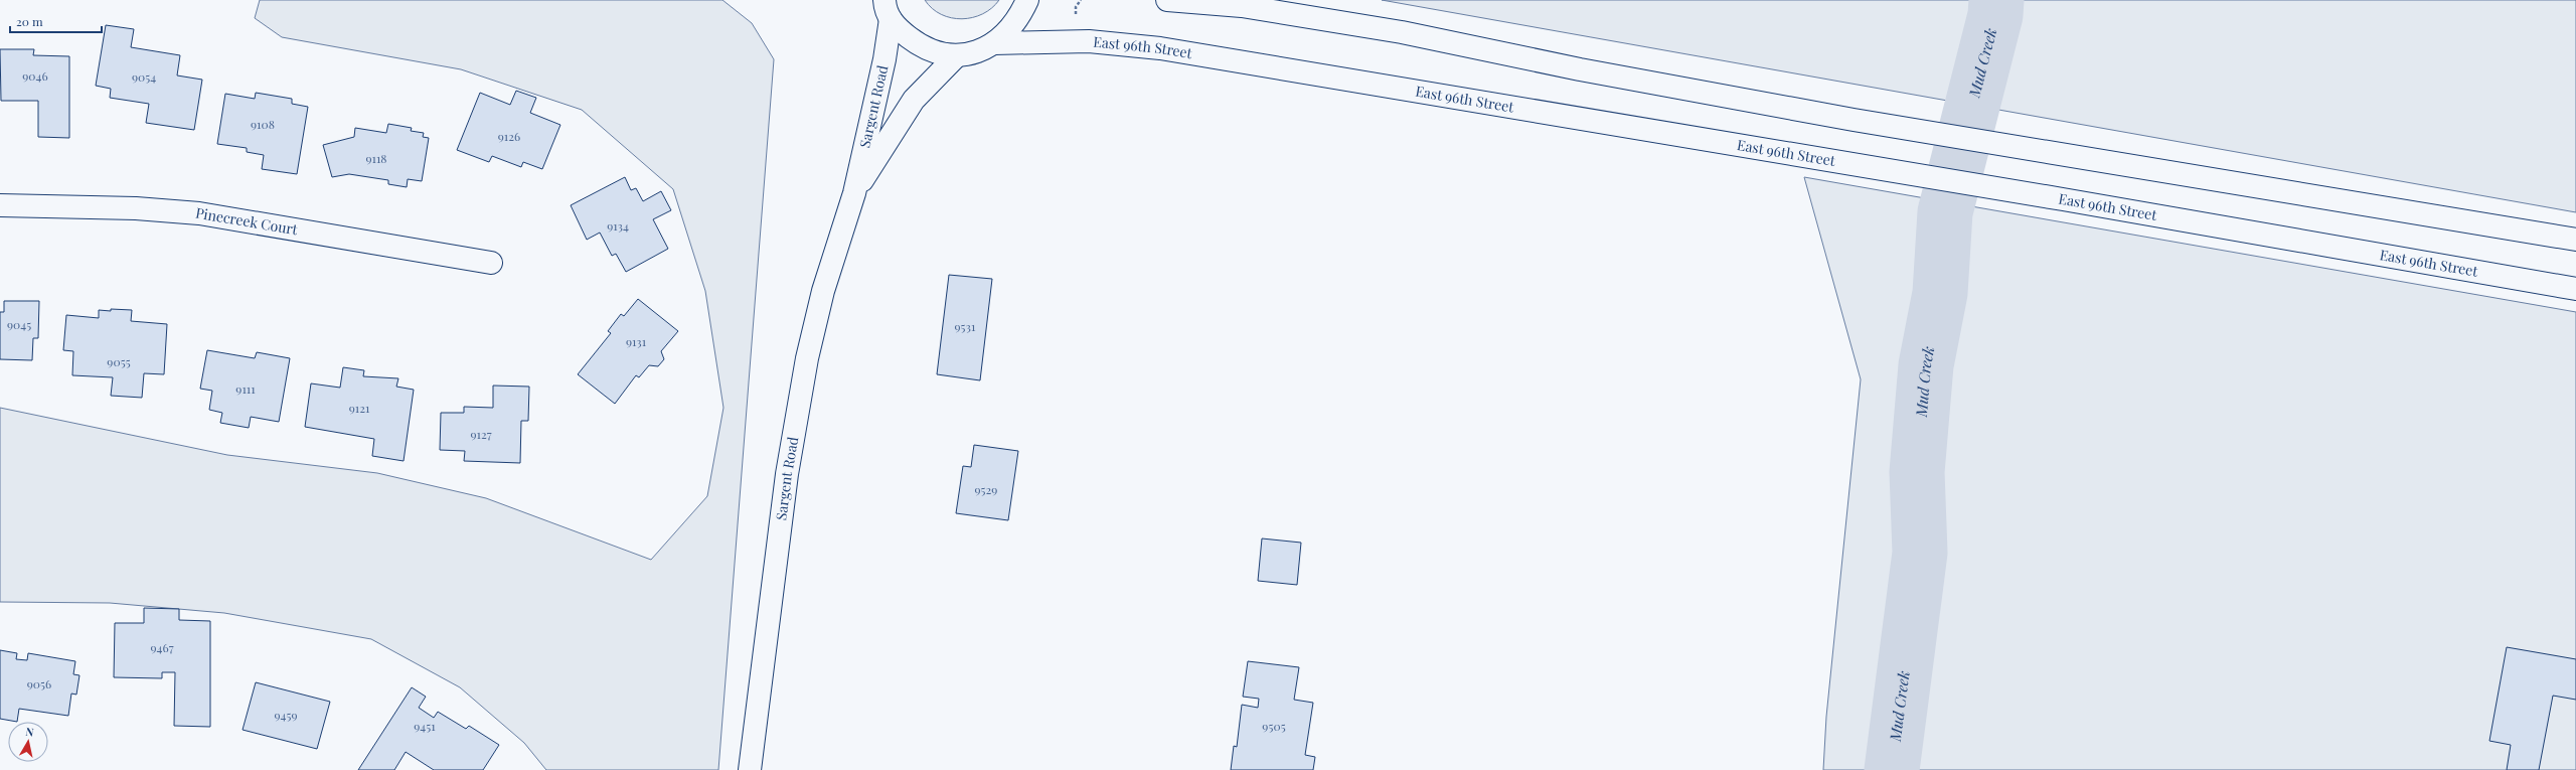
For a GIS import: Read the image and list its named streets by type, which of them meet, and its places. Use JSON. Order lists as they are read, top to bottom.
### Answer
{
  "streets": {
    "main road": ["East 96th Street", "Sargent Road", "Pinecreek Court"]
  },
  "water": ["Mud Creek"],
  "house_numbers": [
    "9046",
    "9054",
    "9108",
    "9126",
    "9118",
    "9134",
    "9045",
    "9531",
    "9131",
    "9055",
    "9111",
    "9121",
    "9127",
    "9529",
    "9467",
    "9056",
    "9459",
    "9451",
    "9505"
  ],
  "scale_bar": "20 m",
  "north": "top"
}
